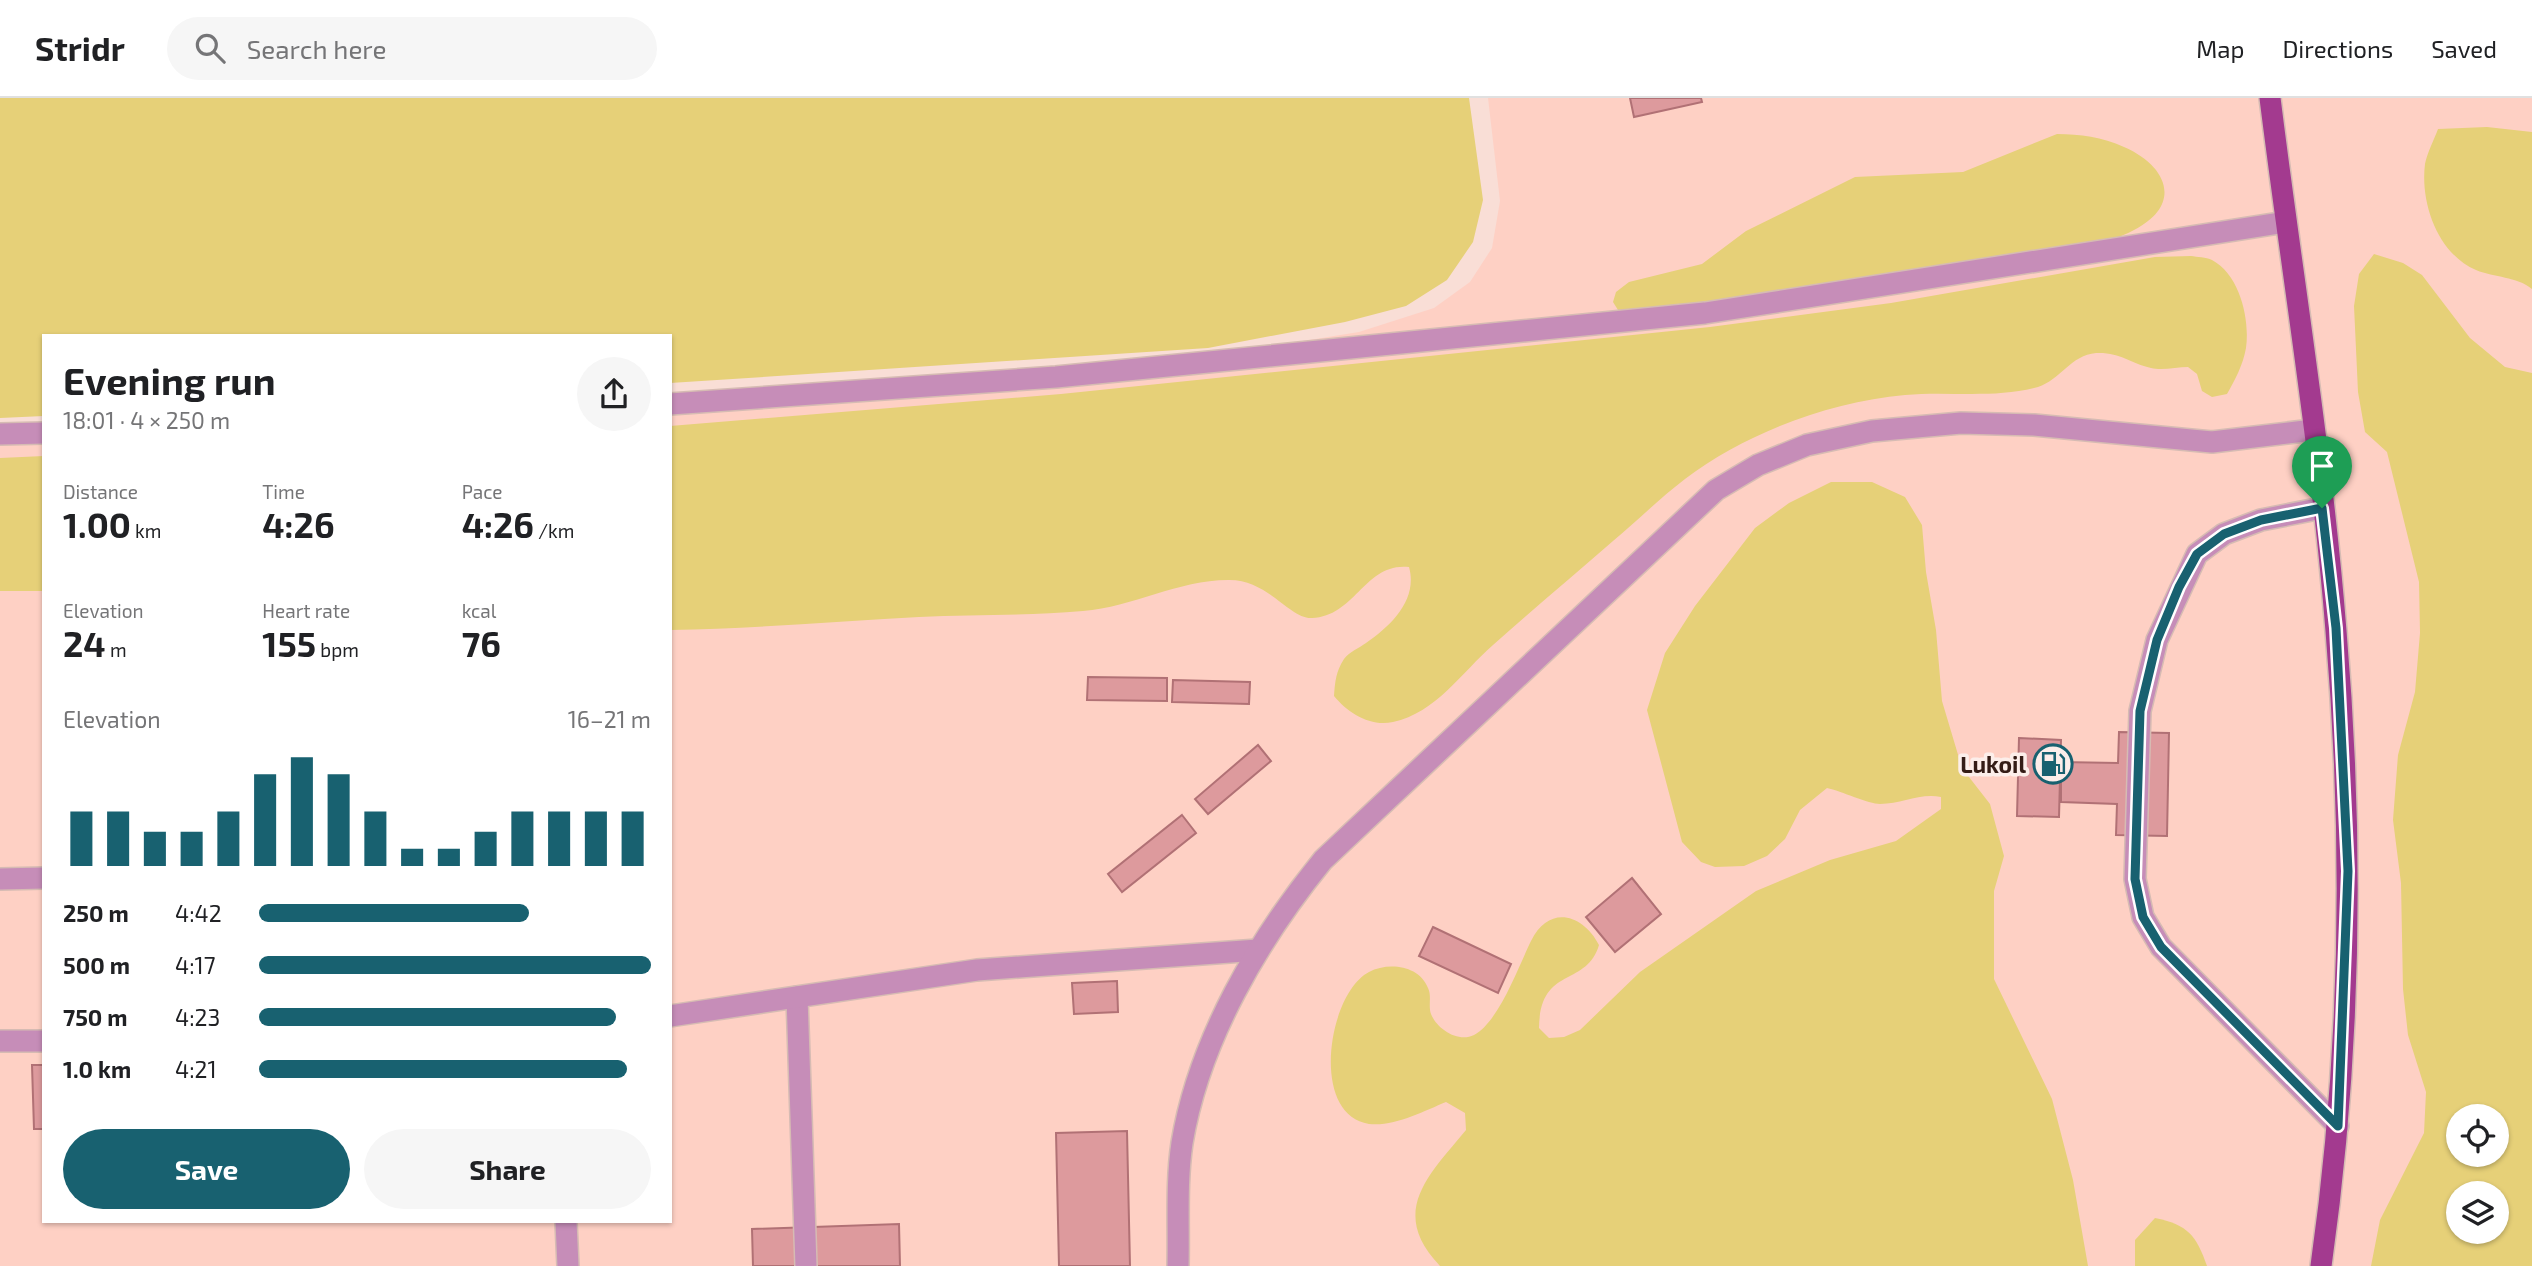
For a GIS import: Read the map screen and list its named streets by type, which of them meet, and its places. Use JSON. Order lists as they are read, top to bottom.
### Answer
{
  "places": {
    "fuel station": ["Lukoil"]
  },
  "page": {
    "header": "Stridr",
    "search": "Search here",
    "nav": ["Map", "Directions", "Saved"],
    "heading": ["Evening run", "18:01 · 4 × 250 m"],
    "stats": [
      ["Distance", "1.00 km"],
      ["Time", "4:26"],
      ["Pace", "4:26 /km"],
      ["Elevation", "24 m"],
      ["Heart rate", "155 bpm"],
      ["kcal", "76"]
    ],
    "chart": ["Elevation", "16–21 m"],
    "list": [
      {
        "name": "250 m",
        "note": "4:42"
      },
      {
        "name": "500 m",
        "note": "4:17"
      },
      {
        "name": "750 m",
        "note": "4:23"
      },
      {
        "name": "1.0 km",
        "note": "4:21"
      }
    ],
    "buttons": ["Save", "Share"]
  }
}
